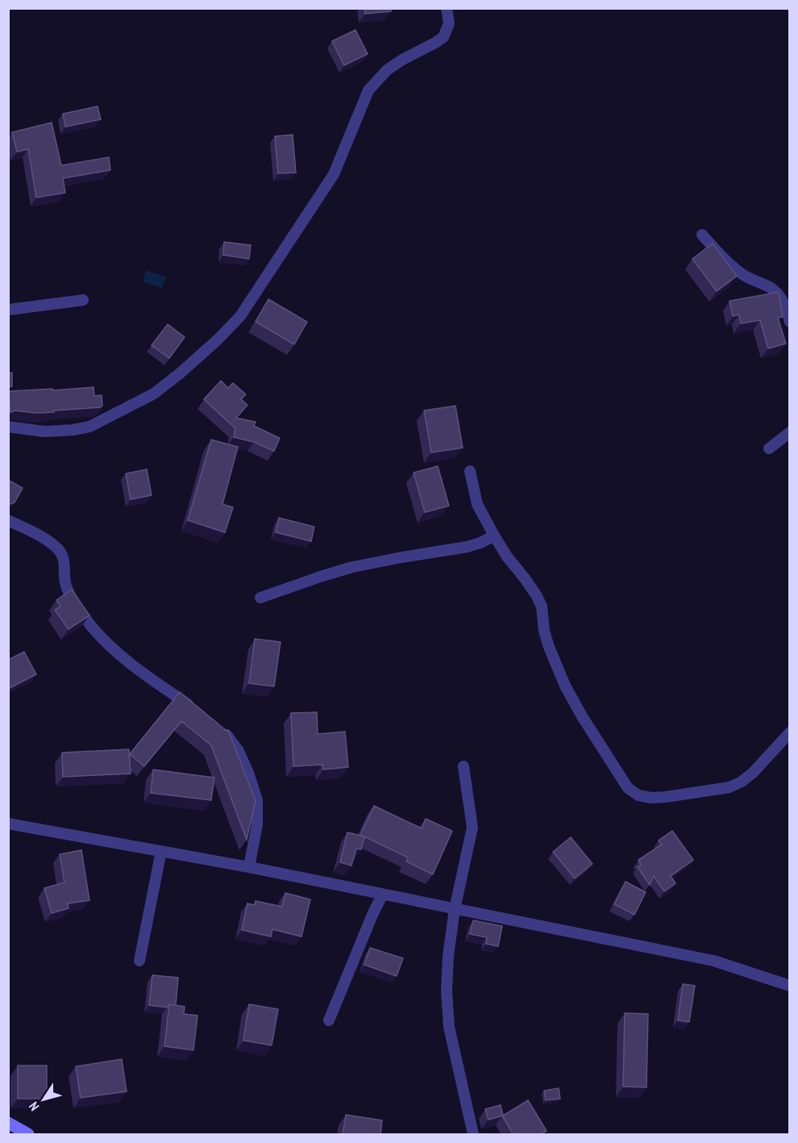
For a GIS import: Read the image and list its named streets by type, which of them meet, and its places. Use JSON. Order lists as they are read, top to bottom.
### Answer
{
  "north": "bottom left"
}
